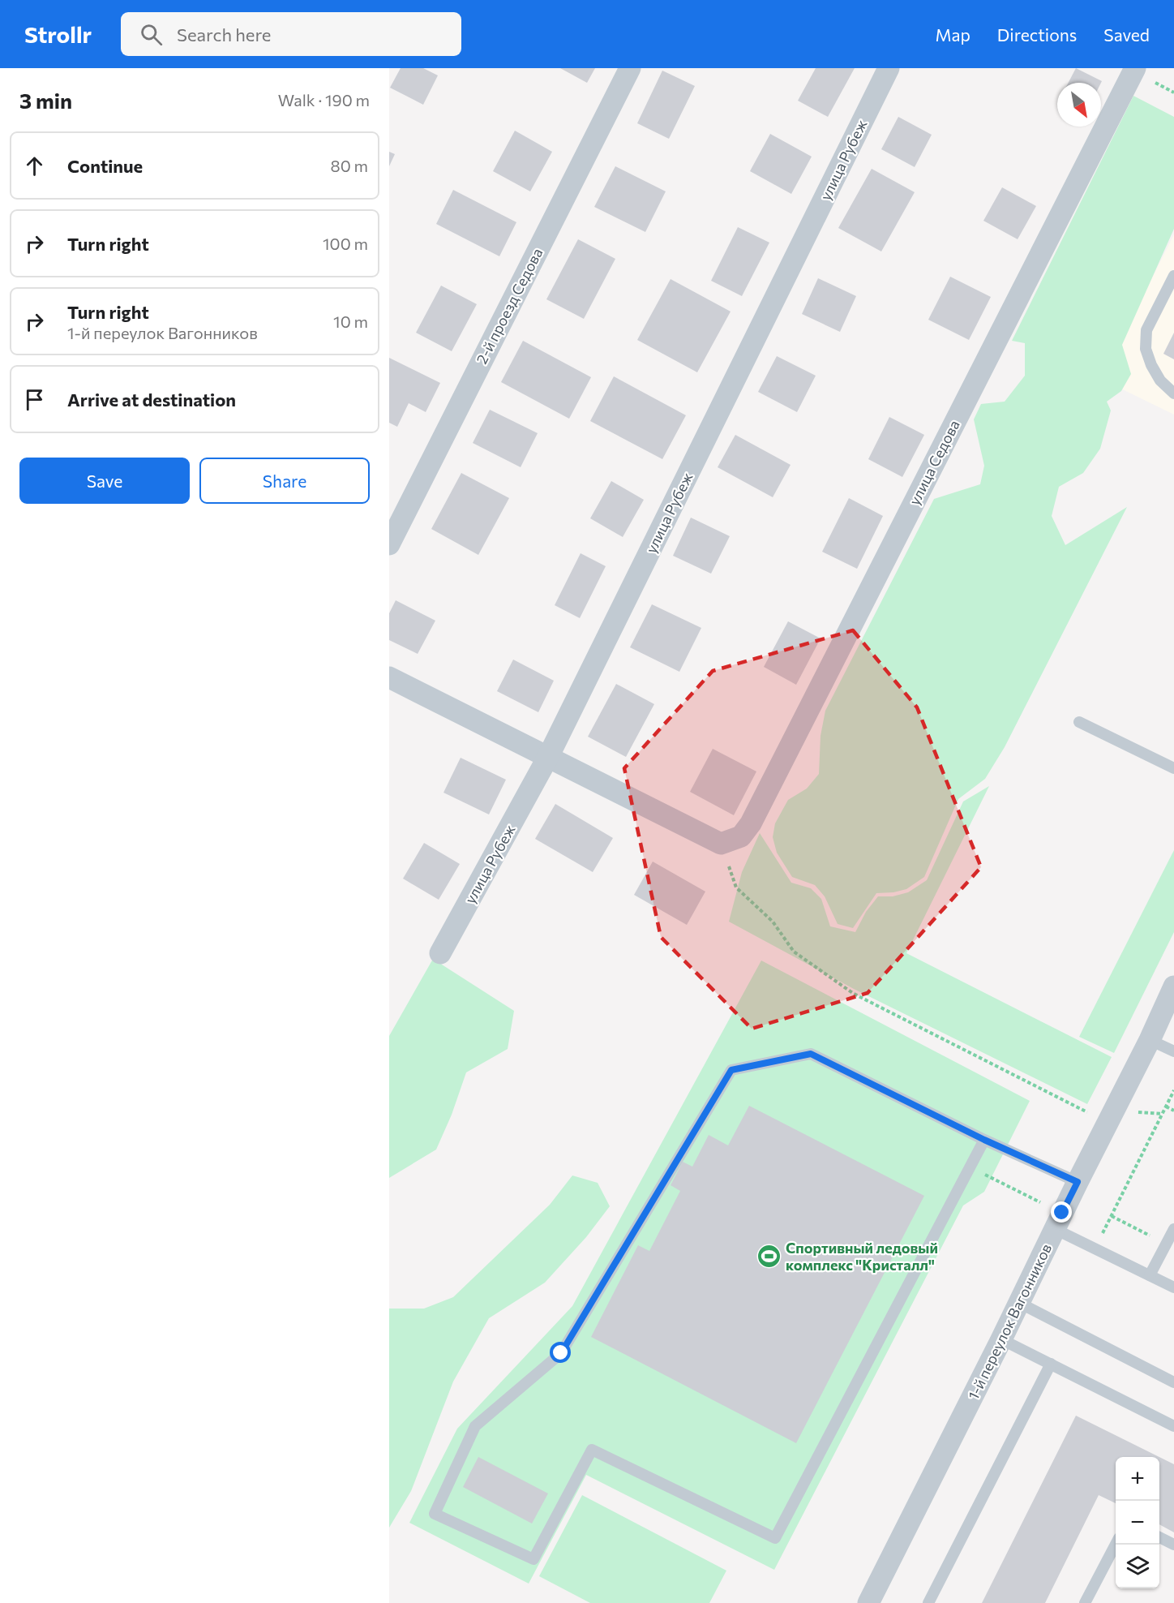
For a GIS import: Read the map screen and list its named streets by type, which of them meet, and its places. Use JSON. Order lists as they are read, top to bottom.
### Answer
{
  "streets": {
    "street": [
      "улица Рубеж",
      "2-й проезд Седова",
      "улица Седова",
      "1-й переулок Вагонников"
    ]
  },
  "places": {
    "sports": ["Спортивный ледовый комплекс \"Кристалл\""]
  },
  "north": "bottom right",
  "page": {
    "header": "Strollr",
    "search": "Search here",
    "nav": ["Map", "Directions", "Saved"],
    "heading": ["3 min", "Walk · 190 m"],
    "list": [
      ["Continue", "80 m"],
      ["Turn right", "100 m"],
      ["Turn right", "1-й переулок Вагонников", "10 m"],
      "Arrive at destination"
    ],
    "buttons": ["Save", "Share"],
    "map_buttons": ["+", "−"]
  }
}
